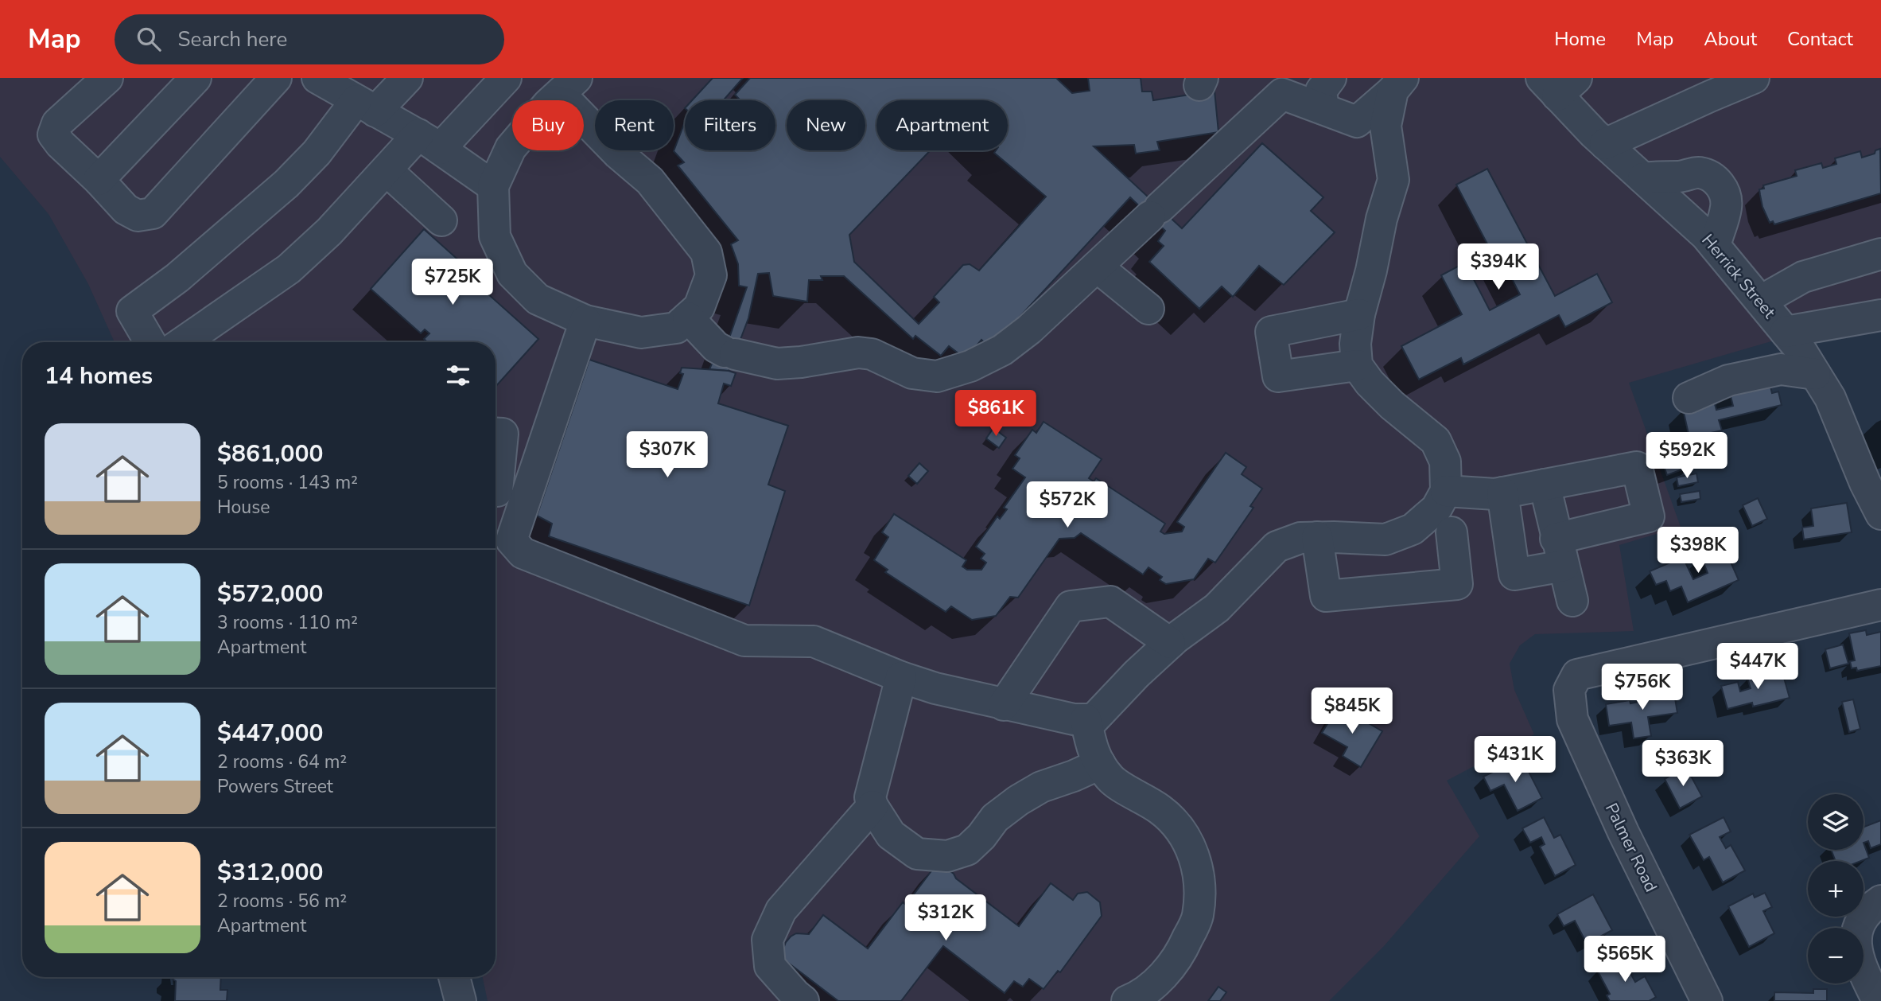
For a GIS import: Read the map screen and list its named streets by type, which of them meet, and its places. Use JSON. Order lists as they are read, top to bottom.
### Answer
{
  "streets": {
    "street": ["Herrick Street", "Palmer Road"]
  },
  "page": {
    "header": "Map",
    "search": "Search here",
    "nav": [
      "Home",
      "Map",
      "About",
      "Contact"
    ],
    "chip": [
      "Buy",
      "Rent",
      "Filters",
      "New",
      "Apartment"
    ],
    "price": [
      "$394K",
      "$725K",
      "$861K",
      "$307K",
      "$592K",
      "$572K",
      "$398K",
      "$447K",
      "$756K",
      "$845K",
      "$431K",
      "$363K",
      "$312K",
      "$565K"
    ],
    "heading": "14 homes",
    "list": [
      {
        "name": "$861,000",
        "note": "5 rooms · 143 m² · House"
      },
      {
        "name": "$572,000",
        "note": "3 rooms · 110 m² · Apartment"
      },
      {
        "name": "$447,000",
        "note": "2 rooms · 64 m² · Powers Street"
      },
      {
        "name": "$312,000",
        "note": "2 rooms · 56 m² · Apartment"
      }
    ],
    "map_buttons": ["+", "−"]
  }
}
